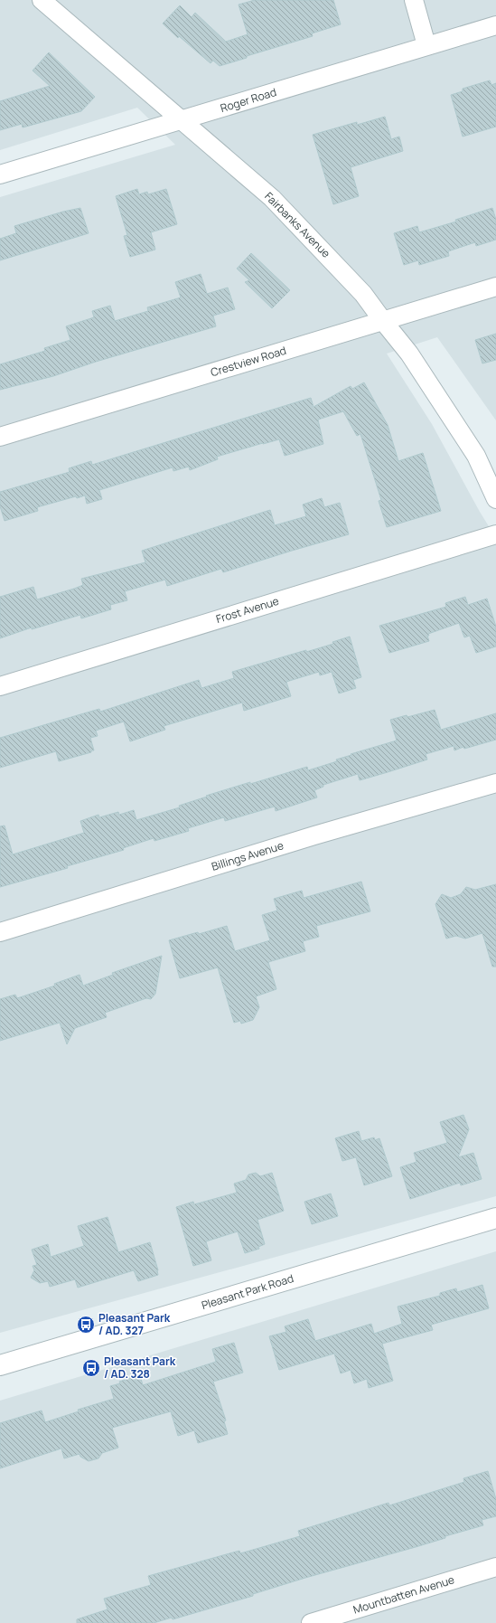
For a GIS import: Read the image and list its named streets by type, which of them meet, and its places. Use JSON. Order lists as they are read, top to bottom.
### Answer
{
  "streets": {
    "street": [
      "Roger Road",
      "Fairbanks Avenue",
      "Crestview Road",
      "Frost Avenue",
      "Billings Avenue",
      "Pleasant Park Road",
      "Mountbatten Avenue"
    ]
  },
  "crossings": [
    ["Roger Road", "Fairbanks Avenue"],
    ["Fairbanks Avenue", "Crestview Road"]
  ],
  "places": {
    "bus stop": ["Pleasant Park / AD. 327", "Pleasant Park / AD. 328"]
  }
}
